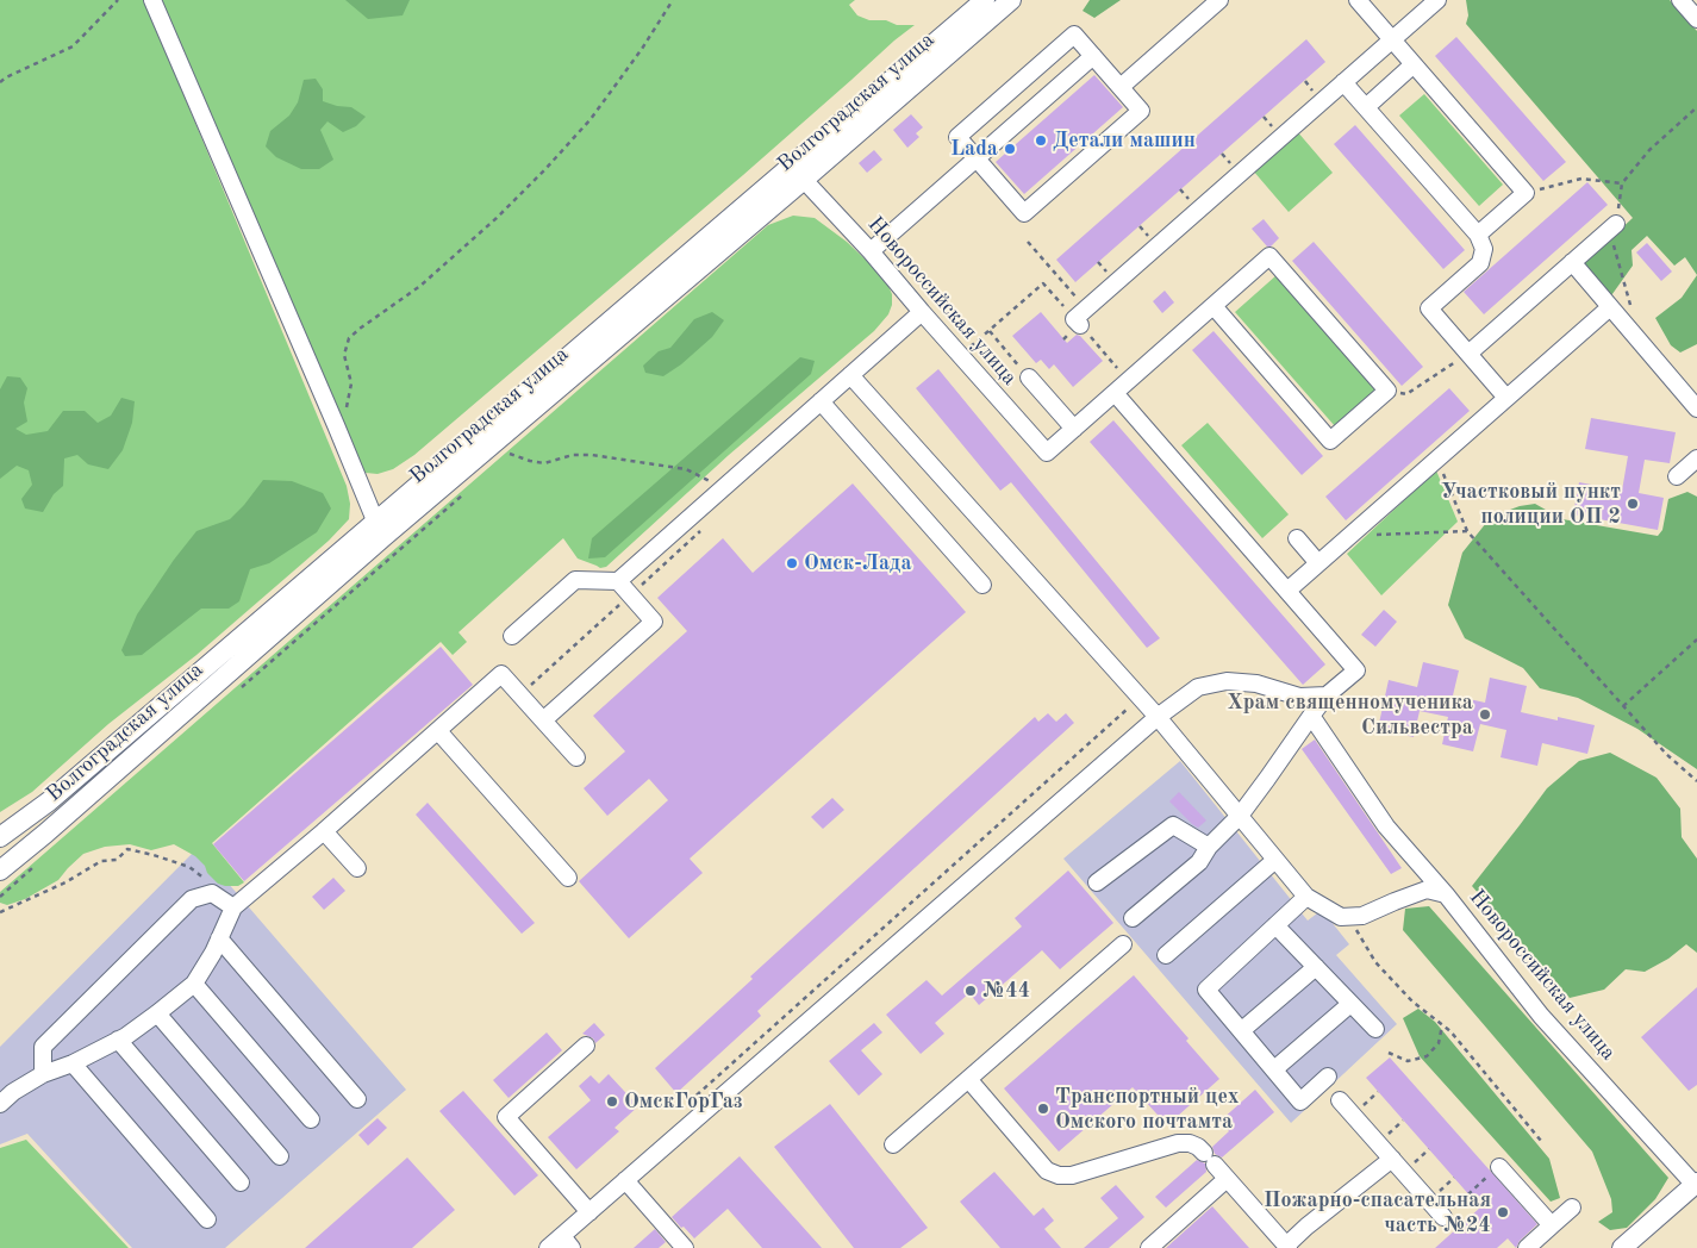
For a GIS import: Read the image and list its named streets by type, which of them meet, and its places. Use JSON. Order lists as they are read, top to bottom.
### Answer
{
  "streets": {
    "main road": ["Волгоградская улица"],
    "street": ["Новороссийская улица"]
  },
  "crossings": [
    ["Волгоградская улица", "Новороссийская улица"]
  ],
  "places": [
    "Детали машин",
    "Lada",
    "Участковый пункт полиции ОП 2",
    "Омск-Лада",
    "Храм священномученика Сильвестра",
    "№44",
    "ОмскГорГаз",
    "Транспортный цех Омского почтамта",
    "Пожарно-спасательная часть №24"
  ]
}
